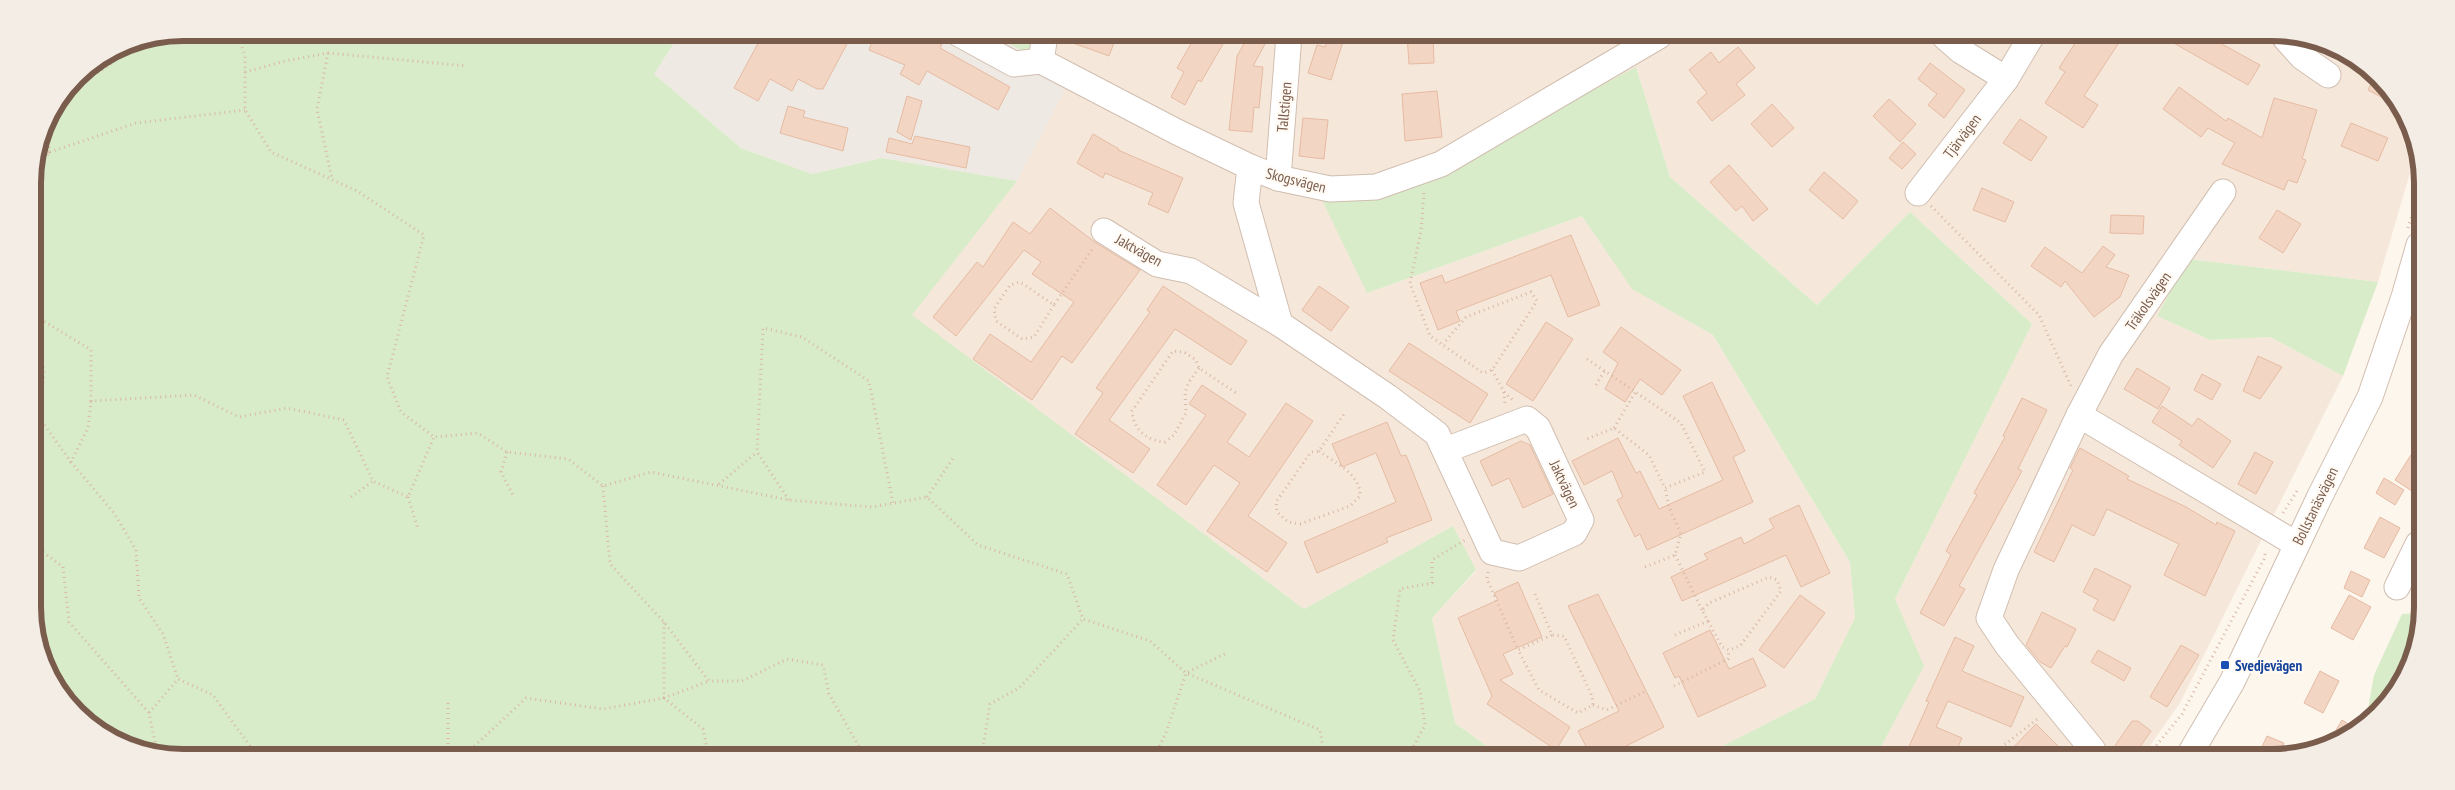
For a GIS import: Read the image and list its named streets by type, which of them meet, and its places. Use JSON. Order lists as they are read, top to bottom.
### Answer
{
  "streets": {
    "street": [
      "Tallstigen",
      "Tjärvägen",
      "Skogsvägen",
      "Jaktvägen",
      "Träkolsvägen",
      "Bollstanäsvägen"
    ]
  },
  "crossings": [
    ["Tallstigen", "Skogsvägen"]
  ],
  "places": {
    "transit": ["Svedjevägen"]
  }
}
